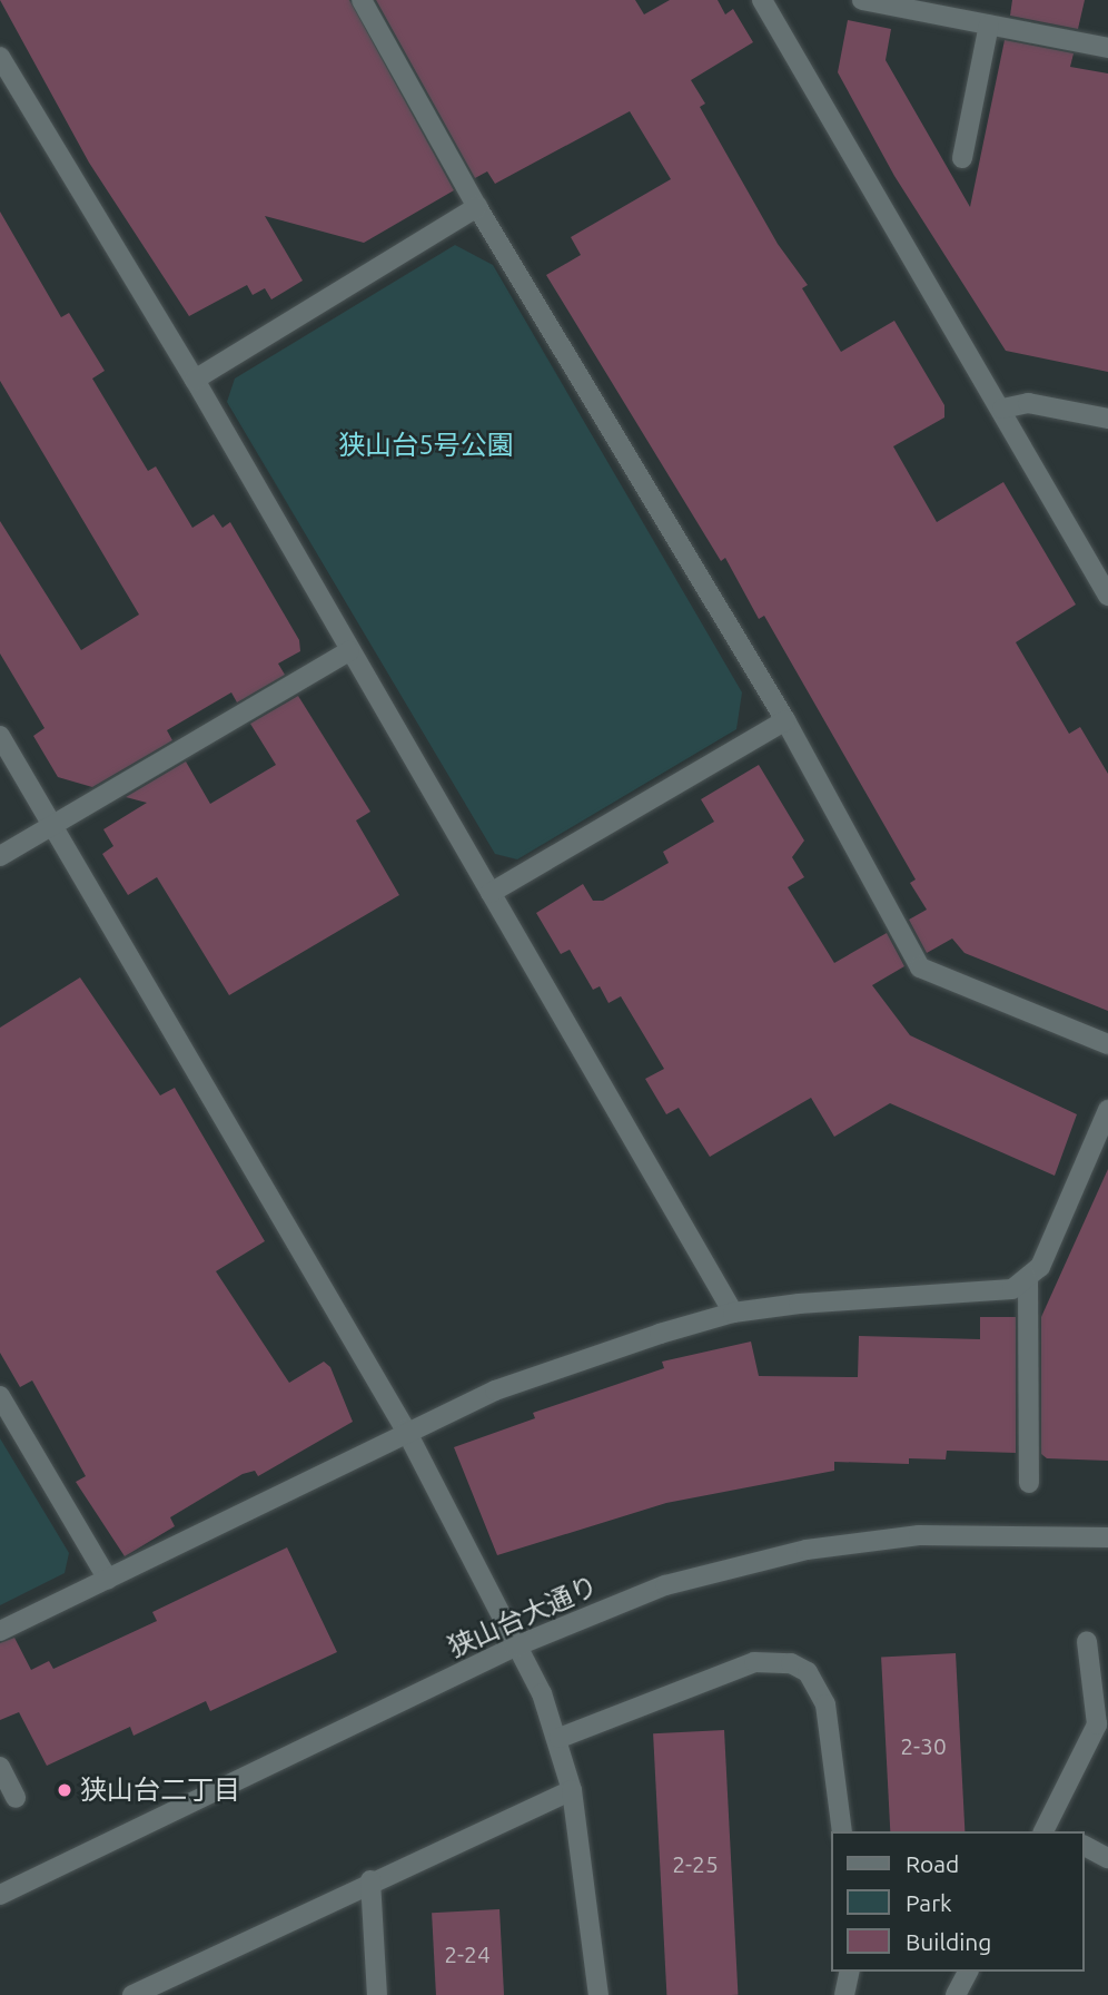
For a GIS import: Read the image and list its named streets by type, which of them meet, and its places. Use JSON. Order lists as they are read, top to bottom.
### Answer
{
  "streets": {
    "street": ["狭山台大通り"]
  },
  "parks": ["狭山台5号公園"],
  "places": ["狭山台二丁目"],
  "house_numbers": ["2-30", "2-25", "2-24"],
  "legend": ["Road", "Park", "Building"]
}
